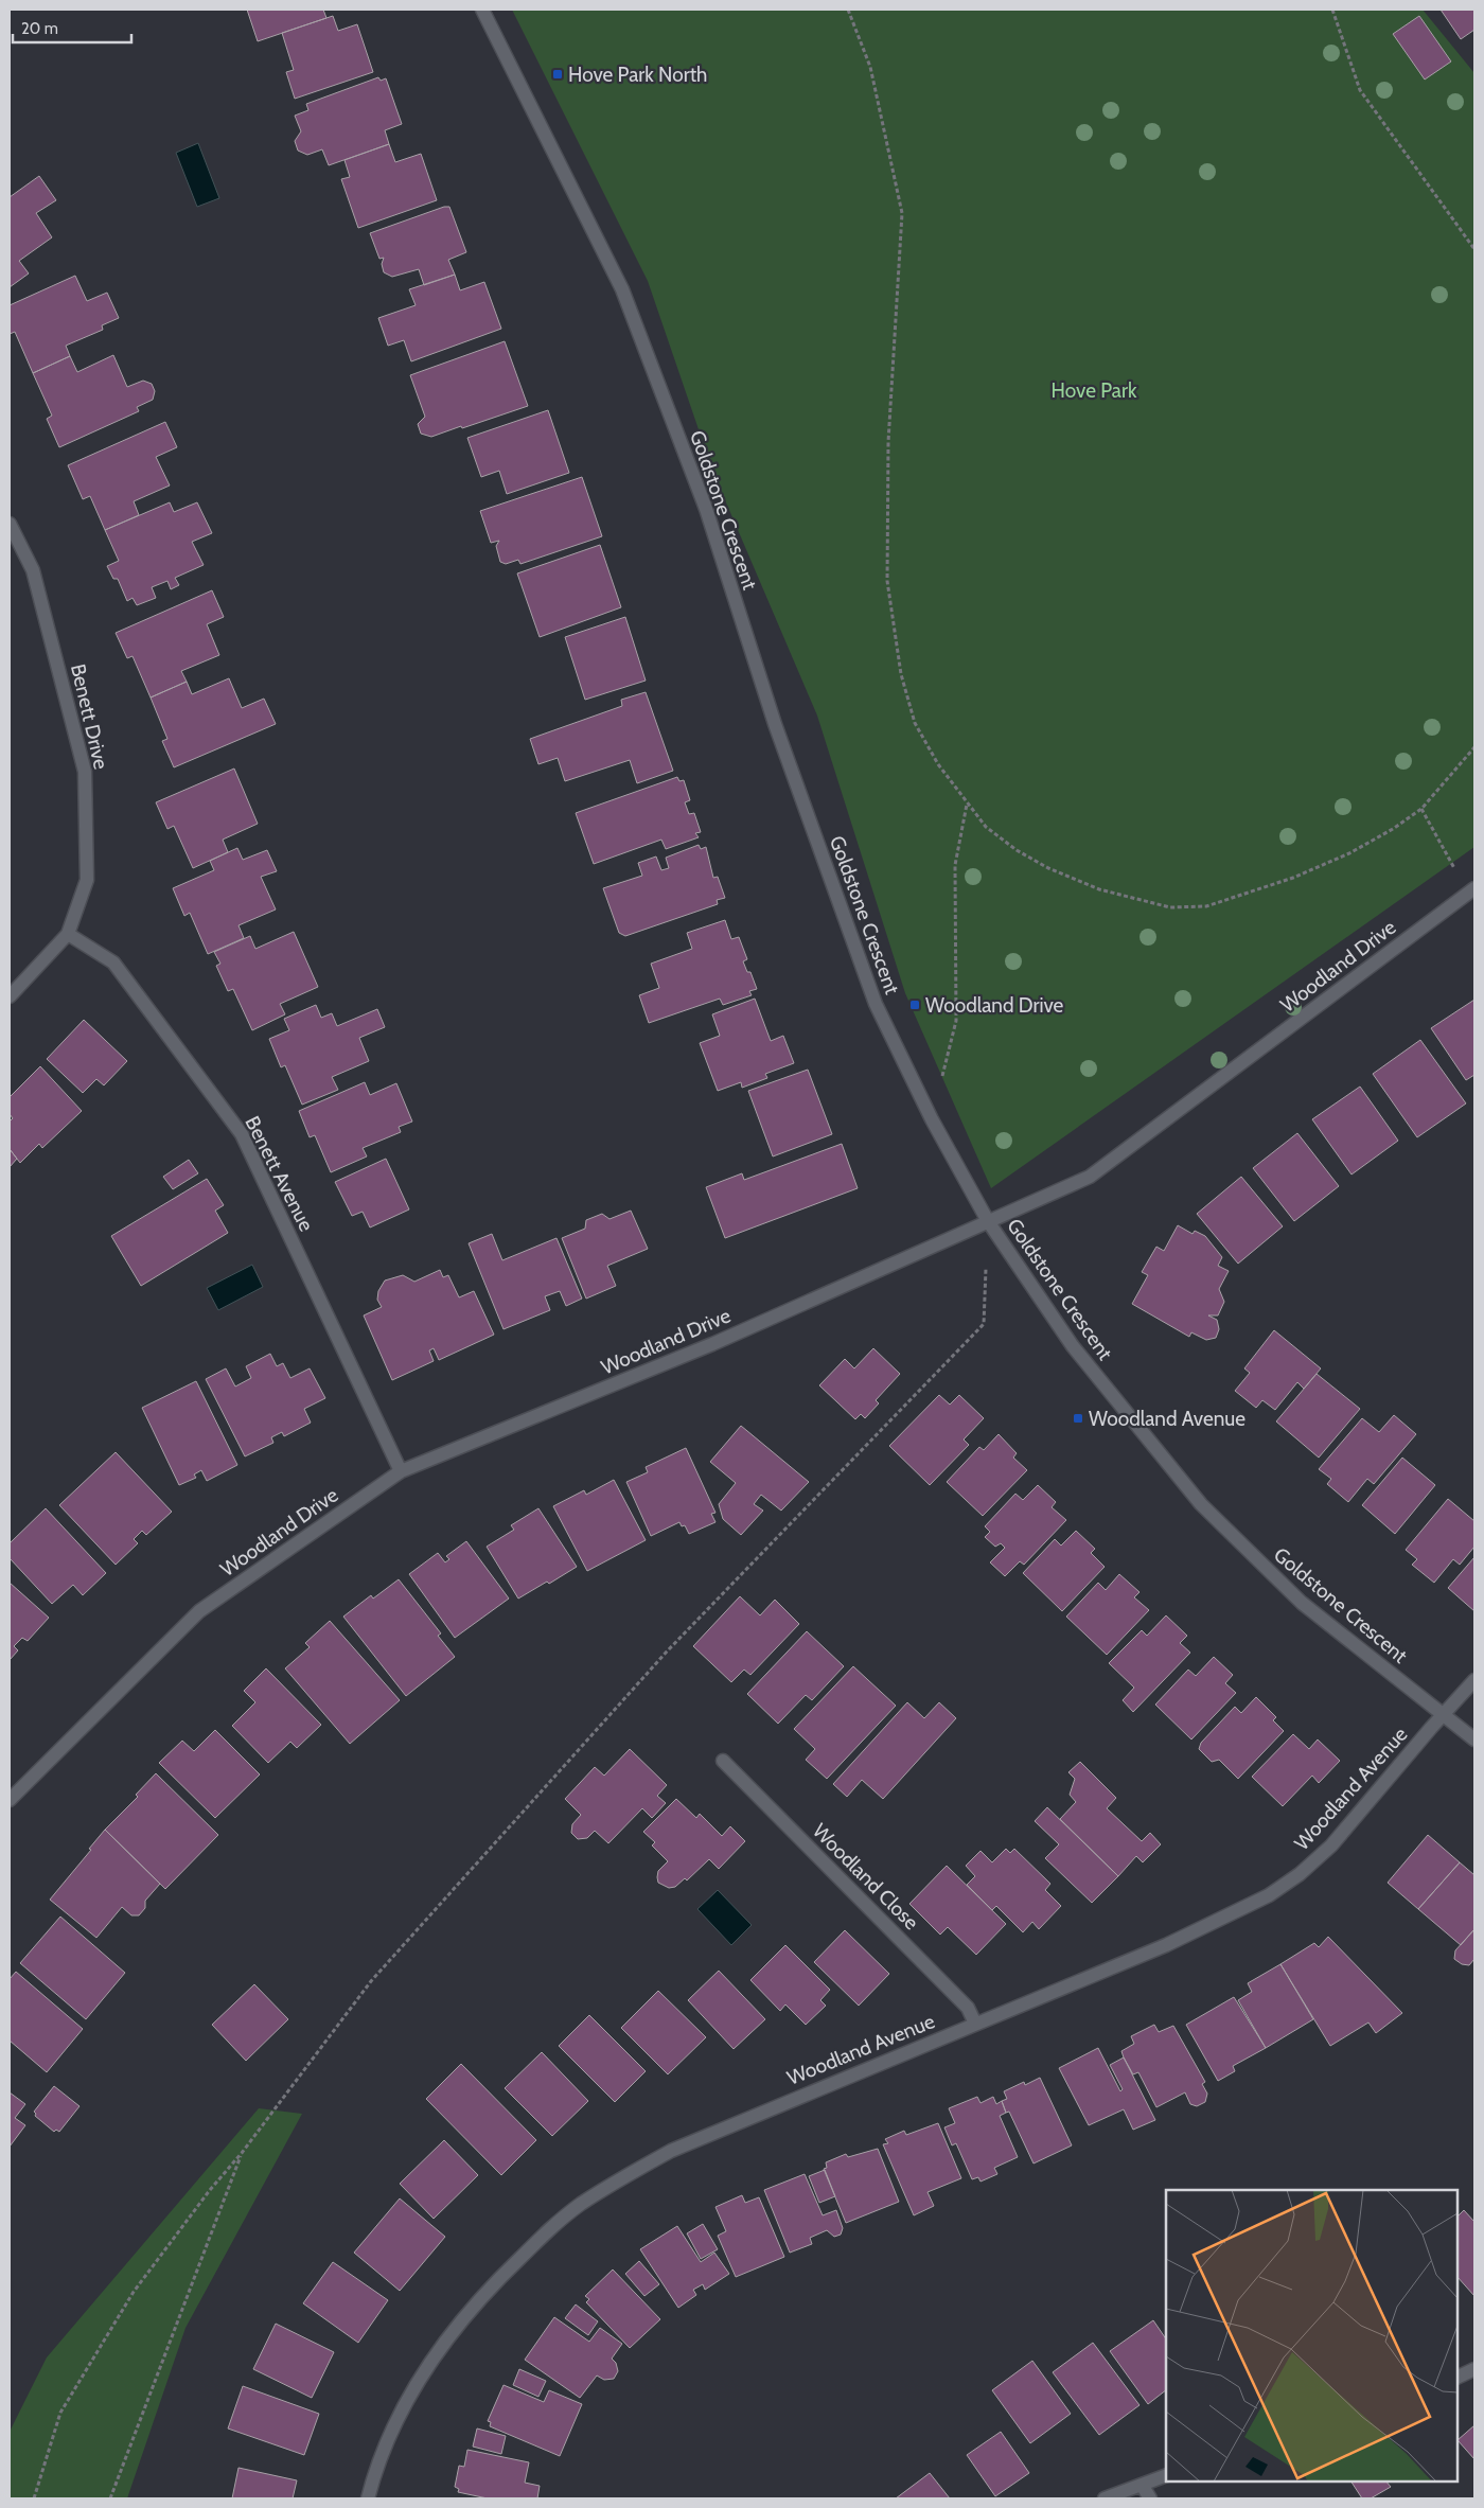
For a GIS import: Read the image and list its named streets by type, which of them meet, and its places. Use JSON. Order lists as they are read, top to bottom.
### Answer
{
  "streets": {
    "street": [
      "Goldstone Crescent",
      "Benett Drive",
      "Woodland Drive",
      "Benett Avenue",
      "Woodland Avenue",
      "Woodland Close"
    ]
  },
  "crossings": [
    ["Goldstone Crescent", "Woodland Drive"],
    ["Goldstone Crescent", "Woodland Avenue"],
    ["Benett Drive", "Benett Avenue"],
    ["Woodland Drive", "Benett Avenue"],
    ["Woodland Avenue", "Woodland Close"]
  ],
  "parks": ["Hove Park"],
  "places": {
    "transit": ["Hove Park North", "Woodland Drive", "Woodland Avenue"]
  },
  "scale_bar": "20 m"
}
